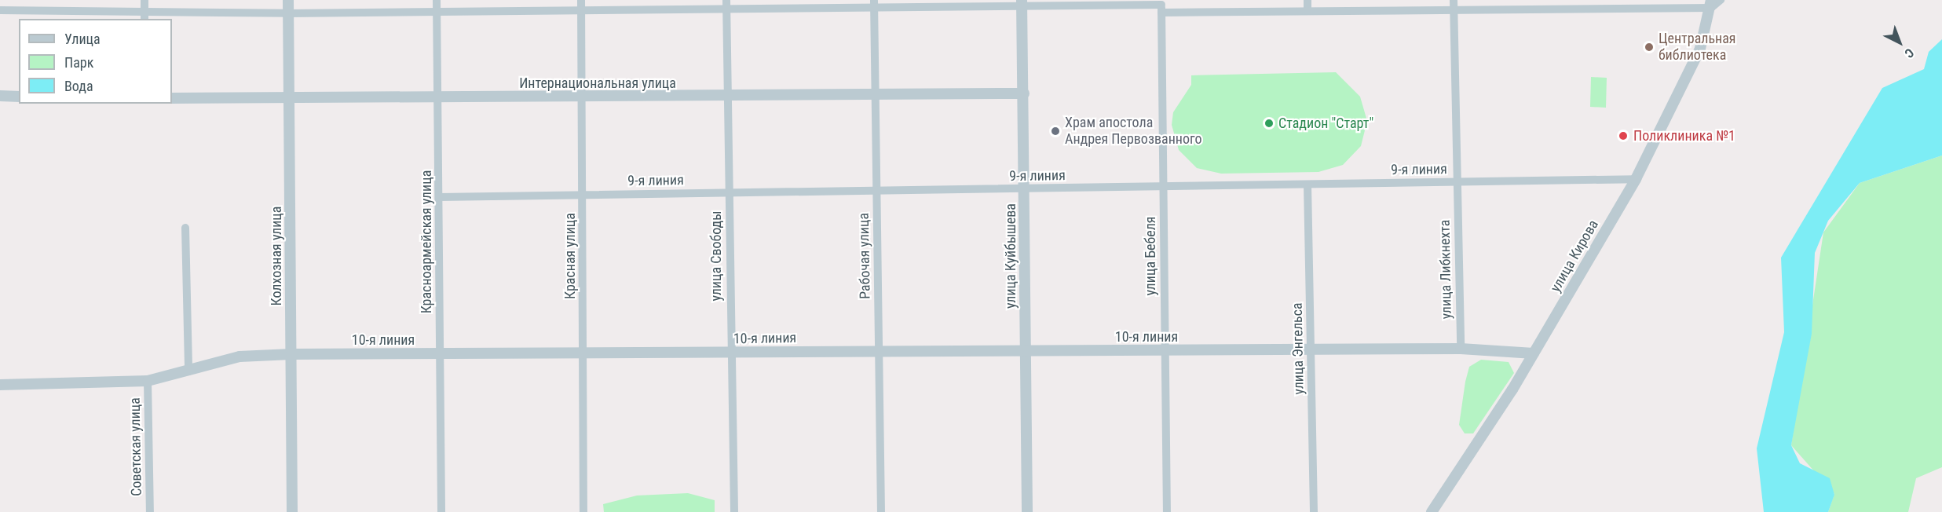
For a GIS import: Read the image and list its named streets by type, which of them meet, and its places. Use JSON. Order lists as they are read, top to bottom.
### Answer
{
  "streets": {
    "street": [
      "Интернациональная улица",
      "9-я линия",
      "Красноармейская улица",
      "Колхозная улица",
      "Красная улица",
      "улица Свободы",
      "Рабочая улица",
      "улица Куйбышева",
      "улица Бебеля",
      "улица Кирова",
      "улица Либкнехта",
      "10-я линия",
      "улица Энгельса",
      "Советская улица"
    ]
  },
  "crossings": [
    ["Интернациональная улица", "Красноармейская улица"],
    ["Интернациональная улица", "Колхозная улица"],
    ["Интернациональная улица", "Красная улица"],
    ["Интернациональная улица", "улица Свободы"],
    ["Интернациональная улица", "Рабочая улица"],
    ["Интернациональная улица", "улица Куйбышева"],
    ["9-я линия", "Красноармейская улица"],
    ["9-я линия", "Красная улица"],
    ["9-я линия", "улица Свободы"],
    ["9-я линия", "Рабочая улица"],
    ["9-я линия", "улица Куйбышева"],
    ["9-я линия", "улица Бебеля"],
    ["9-я линия", "улица Кирова"],
    ["9-я линия", "улица Либкнехта"],
    ["9-я линия", "улица Энгельса"],
    ["Красноармейская улица", "10-я линия"],
    ["Колхозная улица", "10-я линия"],
    ["Красная улица", "10-я линия"],
    ["улица Свободы", "10-я линия"],
    ["Рабочая улица", "10-я линия"],
    ["улица Куйбышева", "10-я линия"],
    ["улица Бебеля", "10-я линия"],
    ["улица Кирова", "10-я линия"],
    ["улица Либкнехта", "10-я линия"],
    ["10-я линия", "улица Энгельса"],
    ["10-я линия", "Советская улица"]
  ],
  "places": [
    "Центральная библиотека",
    "Стадион \"Старт\"",
    "Храм апостола Андрея Первозванного",
    "Поликлиника №1"
  ],
  "legend": ["Улица", "Парк", "Вода"],
  "north": "bottom right"
}
